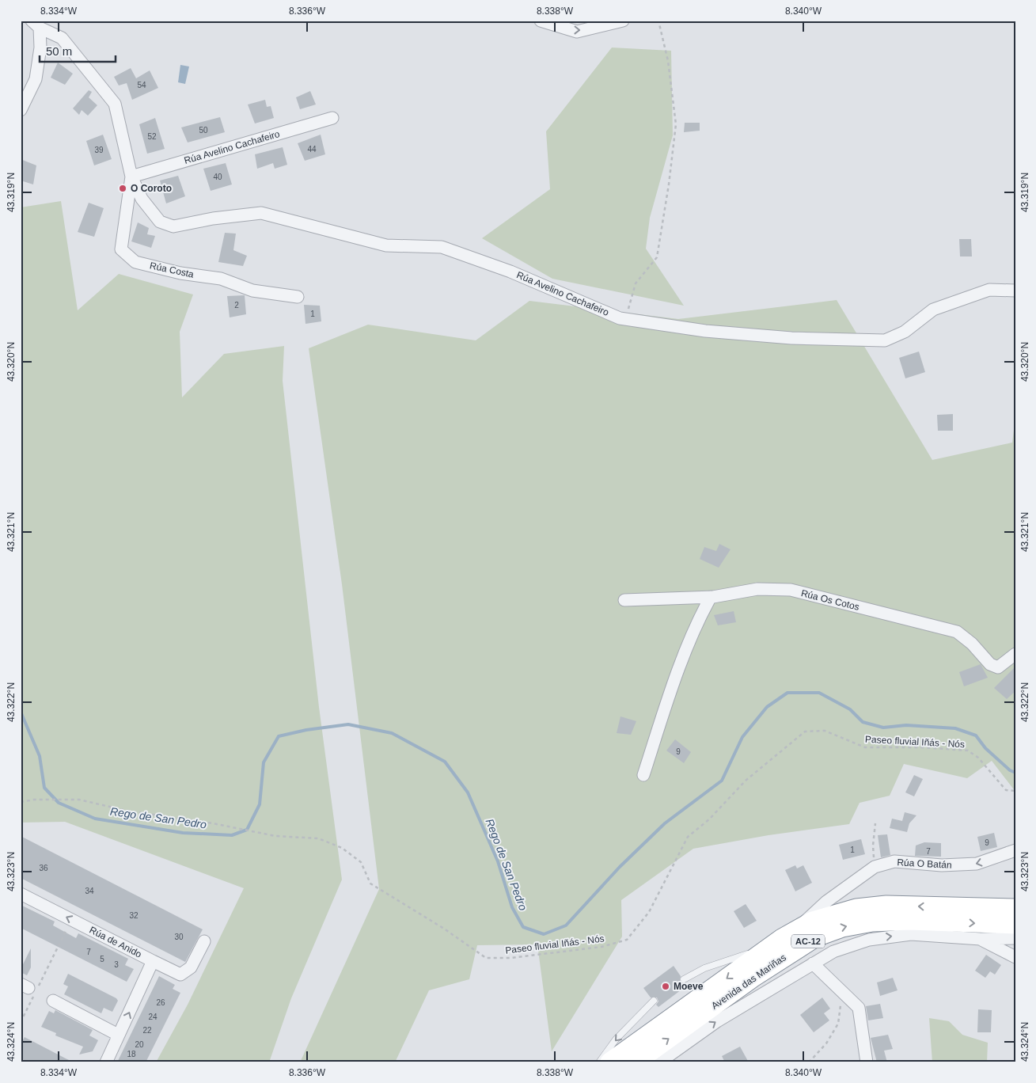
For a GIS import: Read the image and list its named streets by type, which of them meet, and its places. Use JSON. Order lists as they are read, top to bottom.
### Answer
{
  "streets": {
    "highway": ["AC-12", "Avenida das Mariñas"],
    "street": [
      "Rúa Avelino Cachafeiro",
      "Rúa Costa",
      "Rúa Os Cotos",
      "Rúa O Batán",
      "Rúa de Anido"
    ],
    "path": ["Paseo fluvial Iñás - Nós"]
  },
  "crossings": [
    ["Rúa Avelino Cachafeiro", "Rúa Costa"],
    ["Rúa O Batán", "Avenida das Mariñas"]
  ],
  "one_way": ["Rúa O Batán"],
  "water": ["Rego de San Pedro"],
  "places": ["O Coroto", "Moeve"],
  "house_numbers": [
    "54",
    "50",
    "52",
    "44",
    "39",
    "40",
    "2",
    "1",
    "9",
    "9",
    "1",
    "7",
    "36",
    "34",
    "32",
    "30",
    "7",
    "5",
    "3",
    "26",
    "24",
    "22",
    "20",
    "18"
  ],
  "scale_bar": "50 m",
  "coordinates": [
    "8.334°W",
    "8.336°W",
    "8.338°W",
    "8.340°W",
    "43.319°N",
    "43.320°N",
    "43.321°N",
    "43.322°N",
    "43.323°N",
    "43.324°N"
  ]
}
